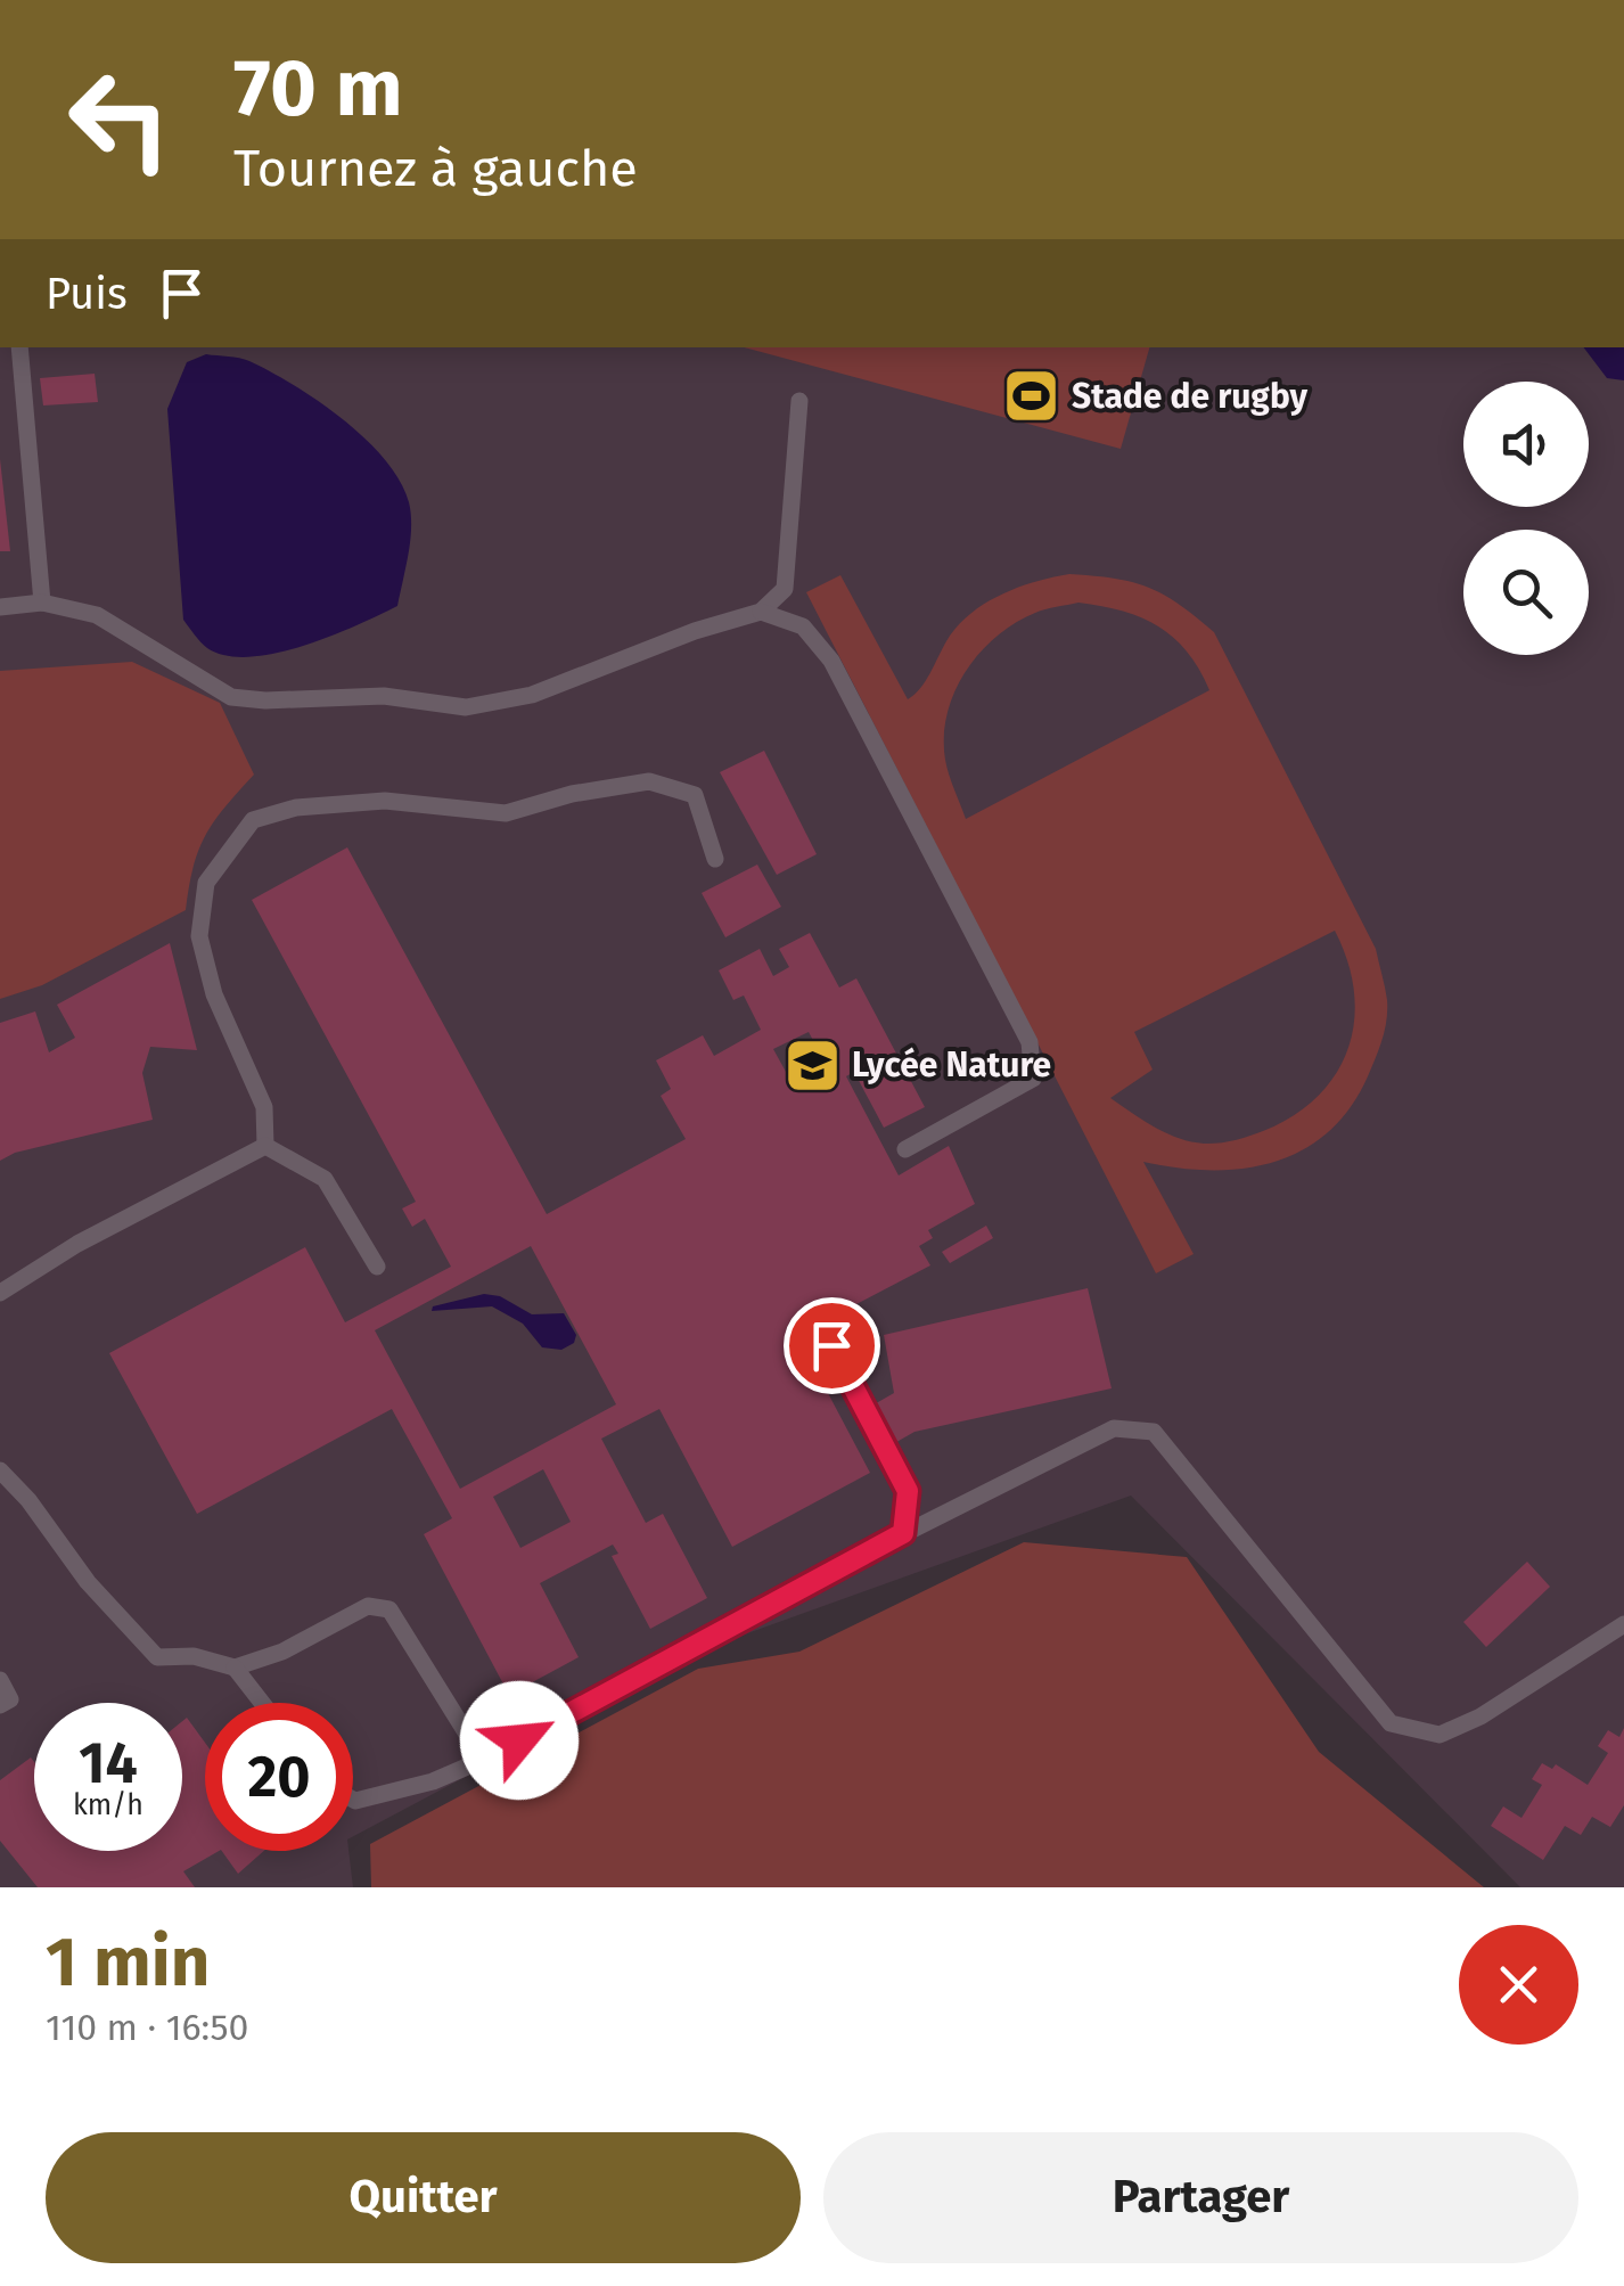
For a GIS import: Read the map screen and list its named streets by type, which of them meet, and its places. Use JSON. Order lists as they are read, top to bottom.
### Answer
{
  "places": {
    "sports": ["Stade de rugby"],
    "school or university": ["Lycée Nature"]
  },
  "page": {
    "turn": ["70 m", "Tournez à gauche"],
    "then": "Puis",
    "speed": "14 km/h",
    "limit": "20",
    "heading": ["1 min", "110 m · 16:50"],
    "buttons": ["Quitter", "Partager"]
  }
}
